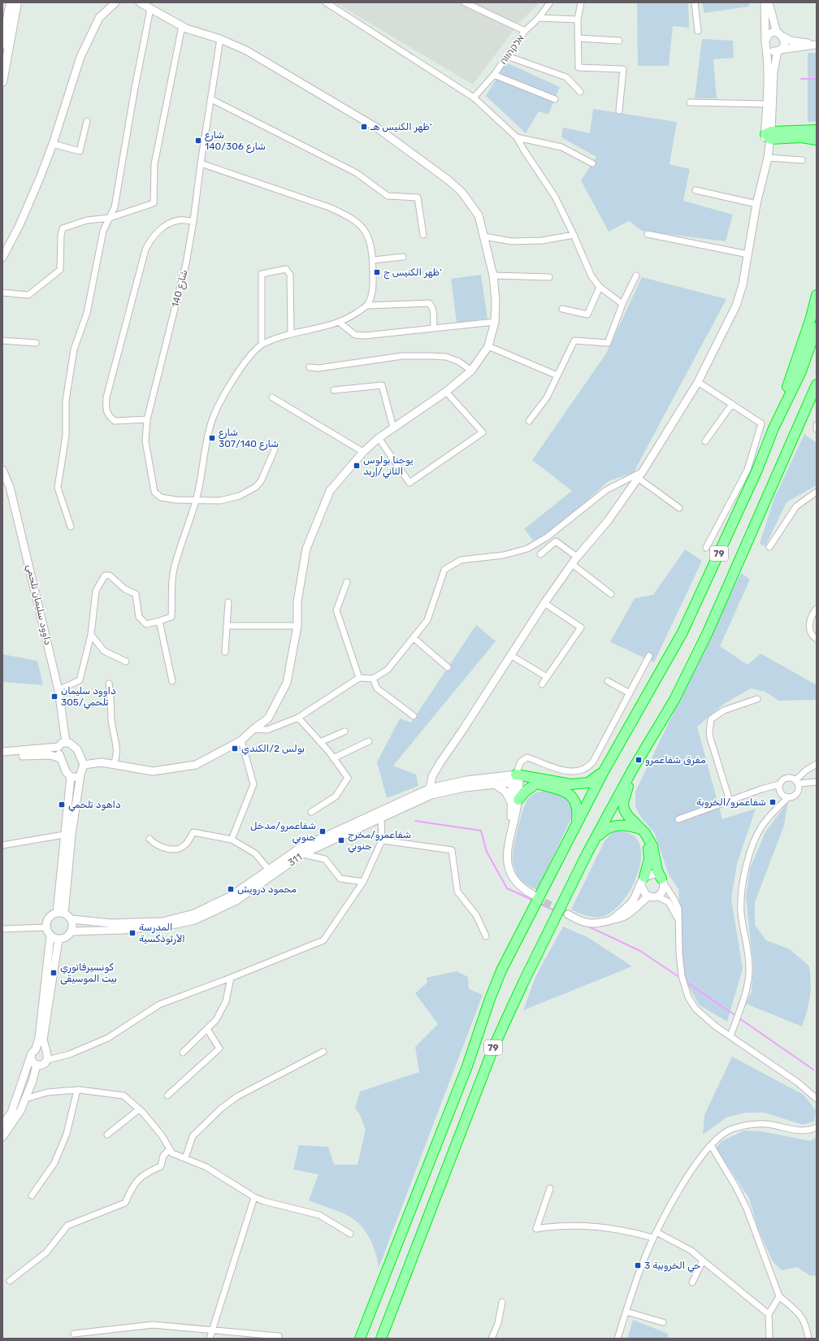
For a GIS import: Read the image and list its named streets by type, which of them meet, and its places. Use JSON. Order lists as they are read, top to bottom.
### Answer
{
  "streets": {
    "highway": ["79"],
    "street": [
      "אלקהווה",
      "شارع 140",
      "داوود سليمان تلحمي",
      "311"
    ]
  },
  "places": {
    "transit": [
      "ظهر الكنيس هـ‘",
      "شارع 140/شارع 306",
      "ظهر الكنيس ج‘",
      "شارع 307/شارع 140",
      "يوحنا بولوس الثاني/إربد",
      "داوود سليمان تلحمي/305",
      "بولس 2/الكندي",
      "مفرق شفاعمرو",
      "شفاعمرو/الخروبة",
      "داهود تلحمي",
      "شفاعمرو/مدخل جنوبي",
      "شفاعمرو/مخرج جنوبي",
      "محمود درويش",
      "المدرسة الأرثوذكسية",
      "كونسيرفاتوري بيت الموسيقى",
      "حي الخروبية 3"
    ]
  }
}
